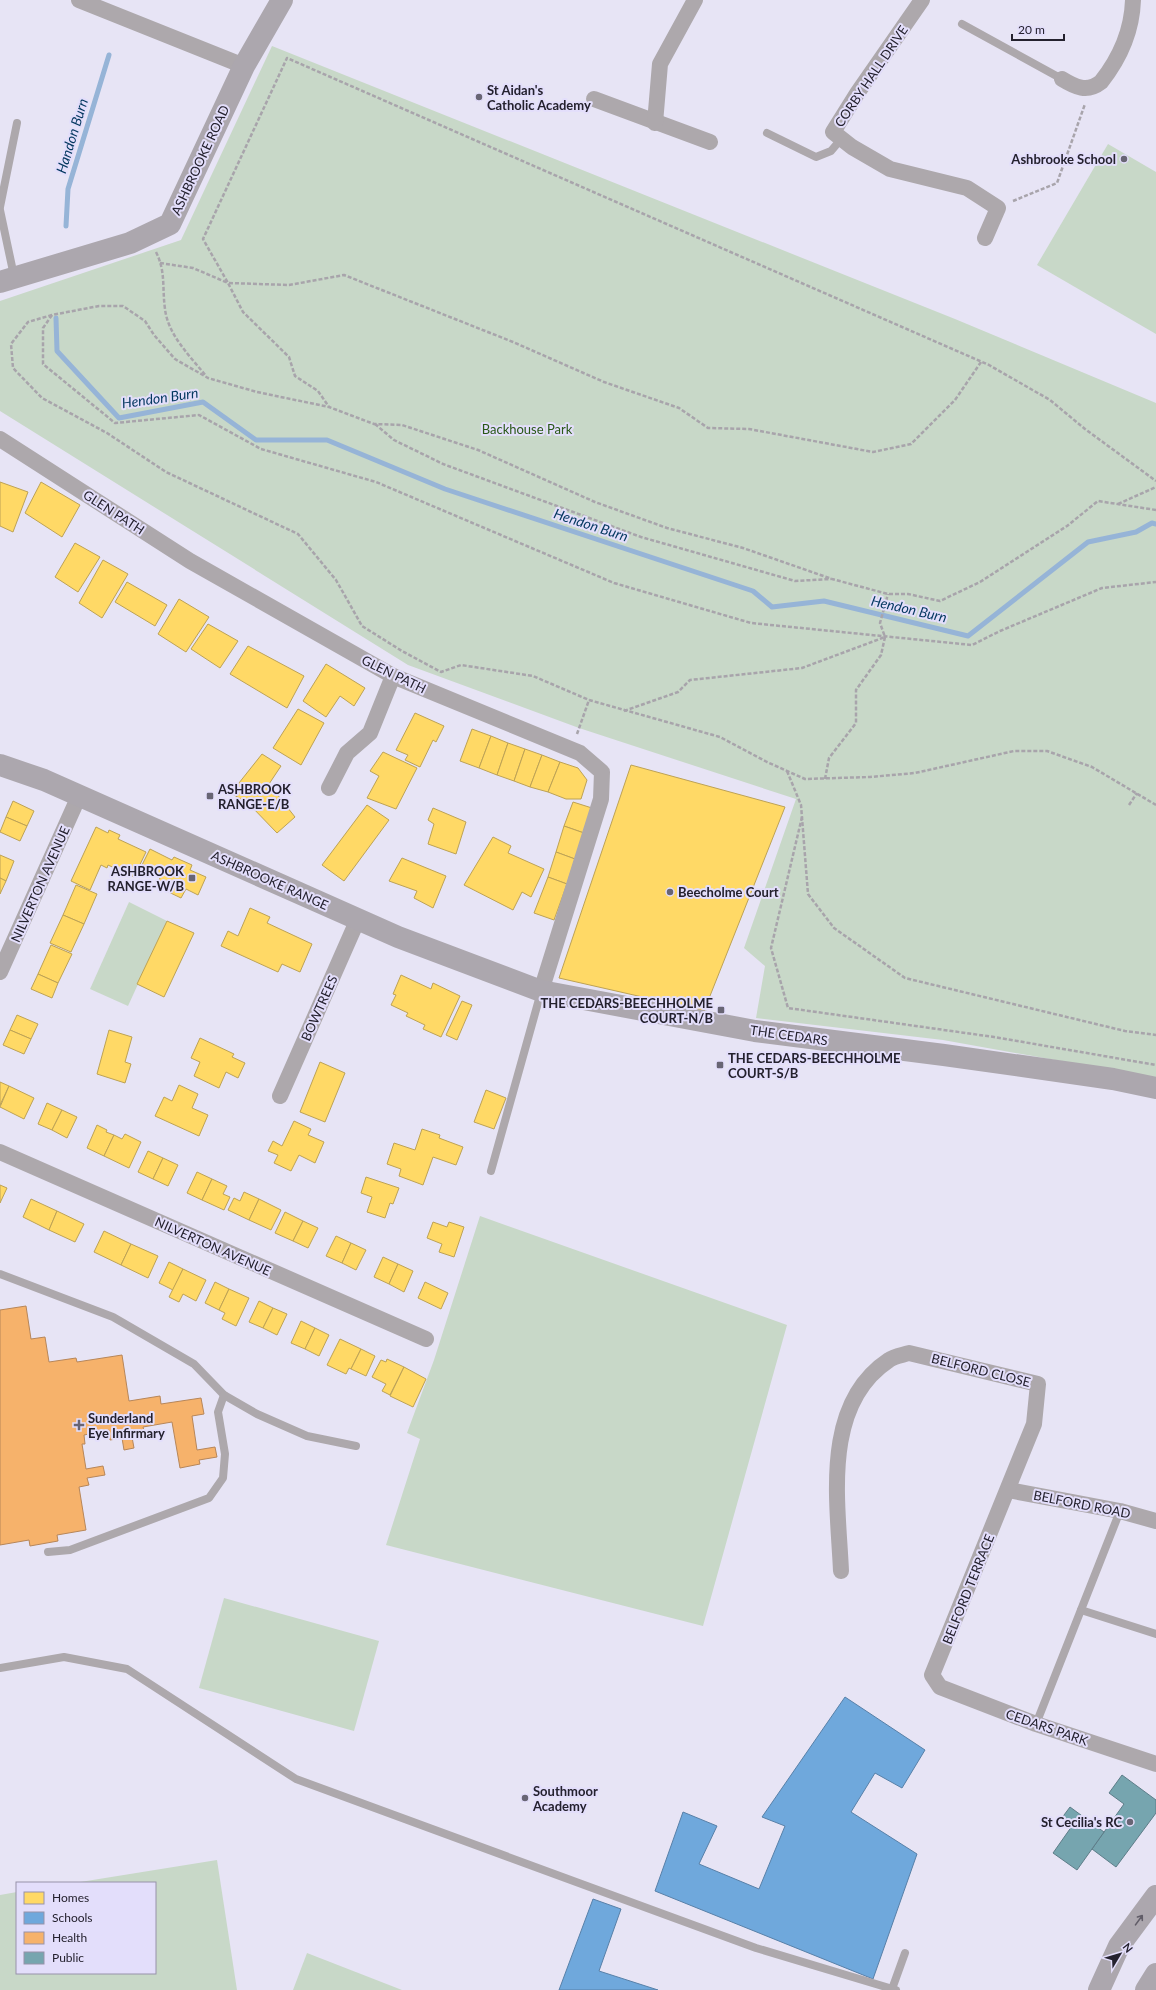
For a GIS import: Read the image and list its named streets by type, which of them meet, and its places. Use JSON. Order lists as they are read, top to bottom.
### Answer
{
  "streets": {
    "street": [
      "CORBY HALL DRIVE",
      "ASHBROOKE ROAD",
      "GLEN PATH",
      "ASHBROOKE RANGE",
      "NILVERTON AVENUE",
      "BOWTREES",
      "THE CEDARS",
      "BELFORD CLOSE",
      "BELFORD ROAD",
      "BELFORD TERRACE",
      "CEDARS PARK"
    ]
  },
  "crossings": [
    ["GLEN PATH", "ASHBROOKE RANGE"],
    ["GLEN PATH", "THE CEDARS"],
    ["ASHBROOKE RANGE", "NILVERTON AVENUE"],
    ["ASHBROOKE RANGE", "BOWTREES"],
    ["ASHBROOKE RANGE", "THE CEDARS"],
    ["BELFORD CLOSE", "BELFORD ROAD"],
    ["BELFORD CLOSE", "BELFORD TERRACE"],
    ["BELFORD ROAD", "BELFORD TERRACE"],
    ["BELFORD TERRACE", "CEDARS PARK"]
  ],
  "water": ["Handon Burn", "Hendon Burn"],
  "parks": ["Backhouse Park"],
  "places": {
    "other": [
      "St Aidan's Catholic Academy",
      "Ashbrooke School",
      "Beecholme Court",
      "Southmoor Academy",
      "St Cecilia's RC"
    ],
    "transit": [
      "ASHBROOK RANGE-E/B",
      "ASHBROOK RANGE-W/B",
      "THE CEDARS-BEECHHOLME COURT-N/B",
      "THE CEDARS-BEECHHOLME COURT-S/B"
    ],
    "health": ["Sunderland Eye Infirmary"]
  },
  "legend": [
    "Homes",
    "Schools",
    "Health",
    "Public"
  ],
  "scale_bar": "20 m",
  "north": "top right"
}
